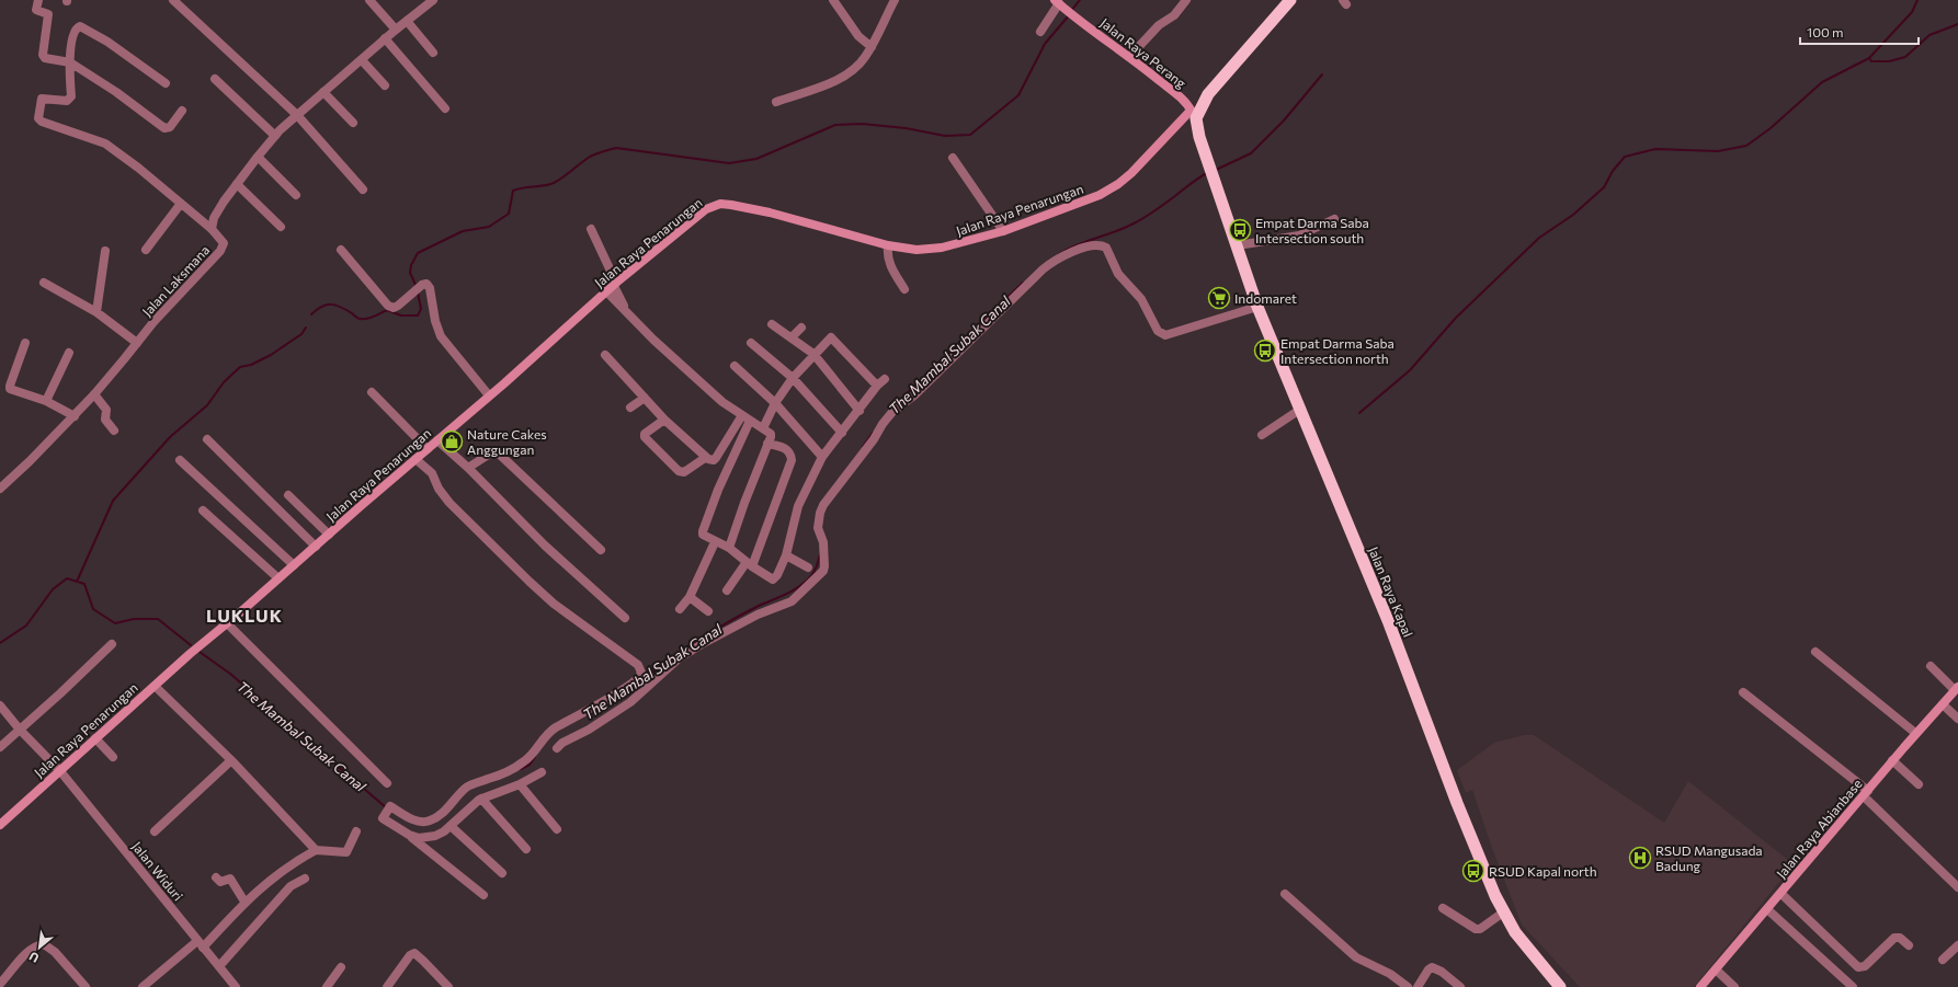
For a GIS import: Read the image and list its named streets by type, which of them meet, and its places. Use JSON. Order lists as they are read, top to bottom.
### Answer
{
  "streets": {
    "highway": ["Jalan Raya Kapal"],
    "main road": ["Jalan Raya Perang", "Jalan Raya Penarungan", "Jalan Raya Abianbase"],
    "street": ["Jalan Laksmana", "Jalan Widuri"]
  },
  "crossings": [
    ["Jalan Raya Perang", "Jalan Raya Penarungan"],
    ["Jalan Raya Perang", "Jalan Raya Kapal"],
    ["Jalan Raya Penarungan", "Jalan Raya Kapal"],
    ["Jalan Raya Penarungan", "Jalan Widuri"]
  ],
  "districts": ["LUKLUK"],
  "water": ["The Mambal Subak Canal"],
  "places": {
    "bus stop": ["Empat Darma Saba Intersection south", "Empat Darma Saba Intersection north", "RSUD Kapal north"],
    "supermarket": ["Indomaret"],
    "shop": ["Nature Cakes Anggungan"],
    "hospital": ["RSUD Mangusada Badung"]
  },
  "scale_bar": "100 m",
  "north": "bottom left"
}
